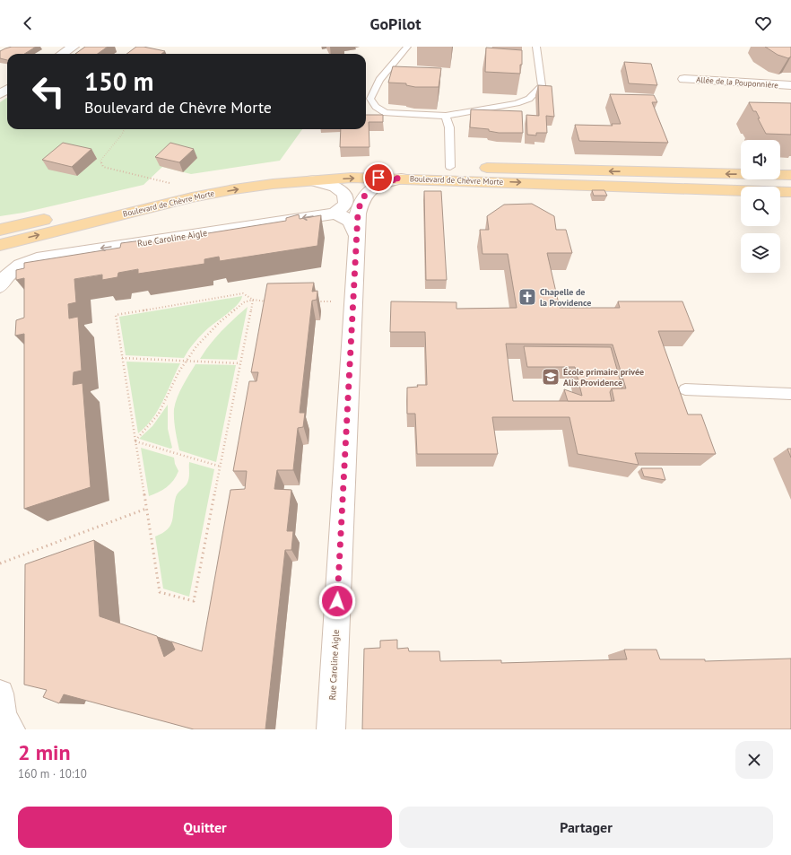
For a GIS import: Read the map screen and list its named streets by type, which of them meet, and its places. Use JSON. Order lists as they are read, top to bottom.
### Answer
{
  "streets": {
    "main road": ["Boulevard de Chèvre Morte"],
    "street": ["Allée de la Pouponnière", "Rue Caroline Aigle"]
  },
  "crossings": [
    ["Boulevard de Chèvre Morte", "Rue Caroline Aigle"]
  ],
  "one_way": ["Rue Caroline Aigle"],
  "places": {
    "church": ["Chapelle de la Providence"],
    "school or university": ["École primaire privée Alix Providence"]
  },
  "page": {
    "header": "GoPilot",
    "turn": ["150 m", "Boulevard de Chèvre Morte"],
    "heading": ["2 min", "160 m · 10:10"],
    "buttons": ["Quitter", "Partager"]
  }
}
